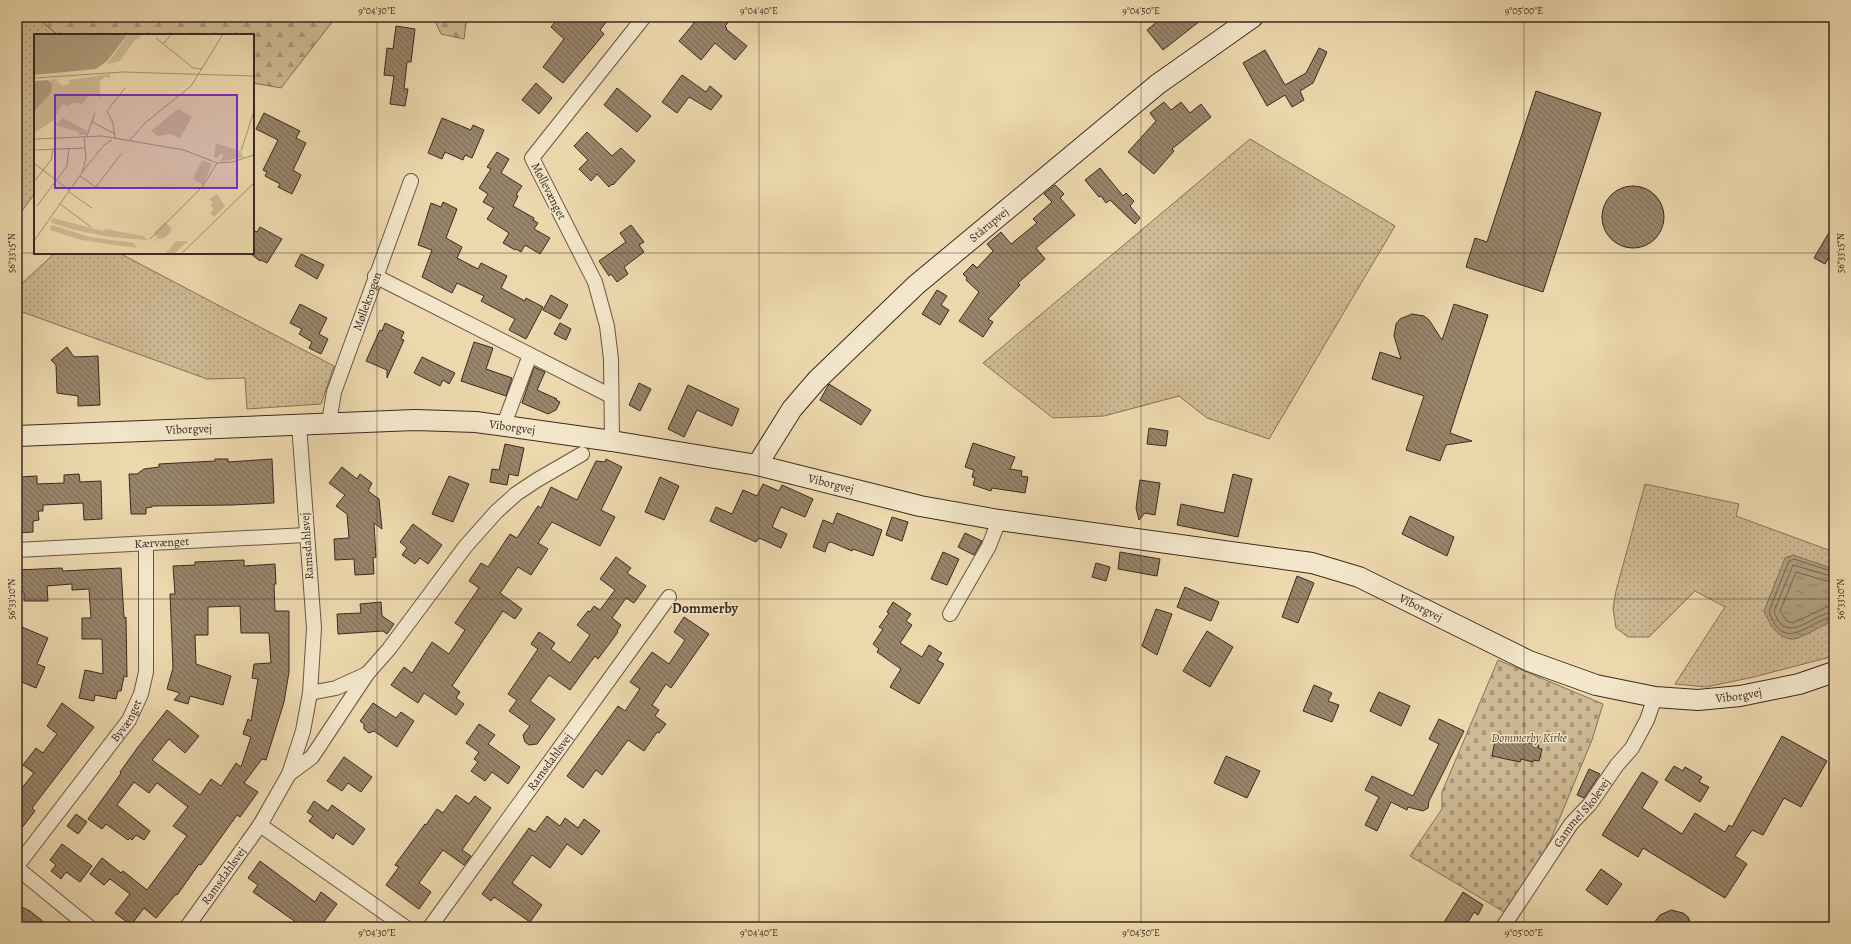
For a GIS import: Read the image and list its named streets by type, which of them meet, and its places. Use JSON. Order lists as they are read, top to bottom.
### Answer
{
  "streets": {
    "street": [
      "Møllevænget",
      "Stårupvej",
      "Møllekrogen",
      "Viborgvej",
      "Kærvænget",
      "Ramsdahlsvej",
      "Byvænget",
      "Gammel Skolevej"
    ]
  },
  "crossings": [
    ["Møllevænget", "Viborgvej"],
    ["Stårupvej", "Viborgvej"],
    ["Møllekrogen", "Viborgvej"],
    ["Viborgvej", "Ramsdahlsvej"],
    ["Viborgvej", "Gammel Skolevej"],
    ["Kærvænget", "Ramsdahlsvej"],
    ["Kærvænget", "Byvænget"]
  ],
  "districts": ["Dommerby"],
  "parks": ["Dommerby Kirke"],
  "coordinates": [
    "9°04'30\"E",
    "9°04'40\"E",
    "9°04'50\"E",
    "9°05'00\"E",
    "56°33'15\"N",
    "56°33'10\"N"
  ]
}
